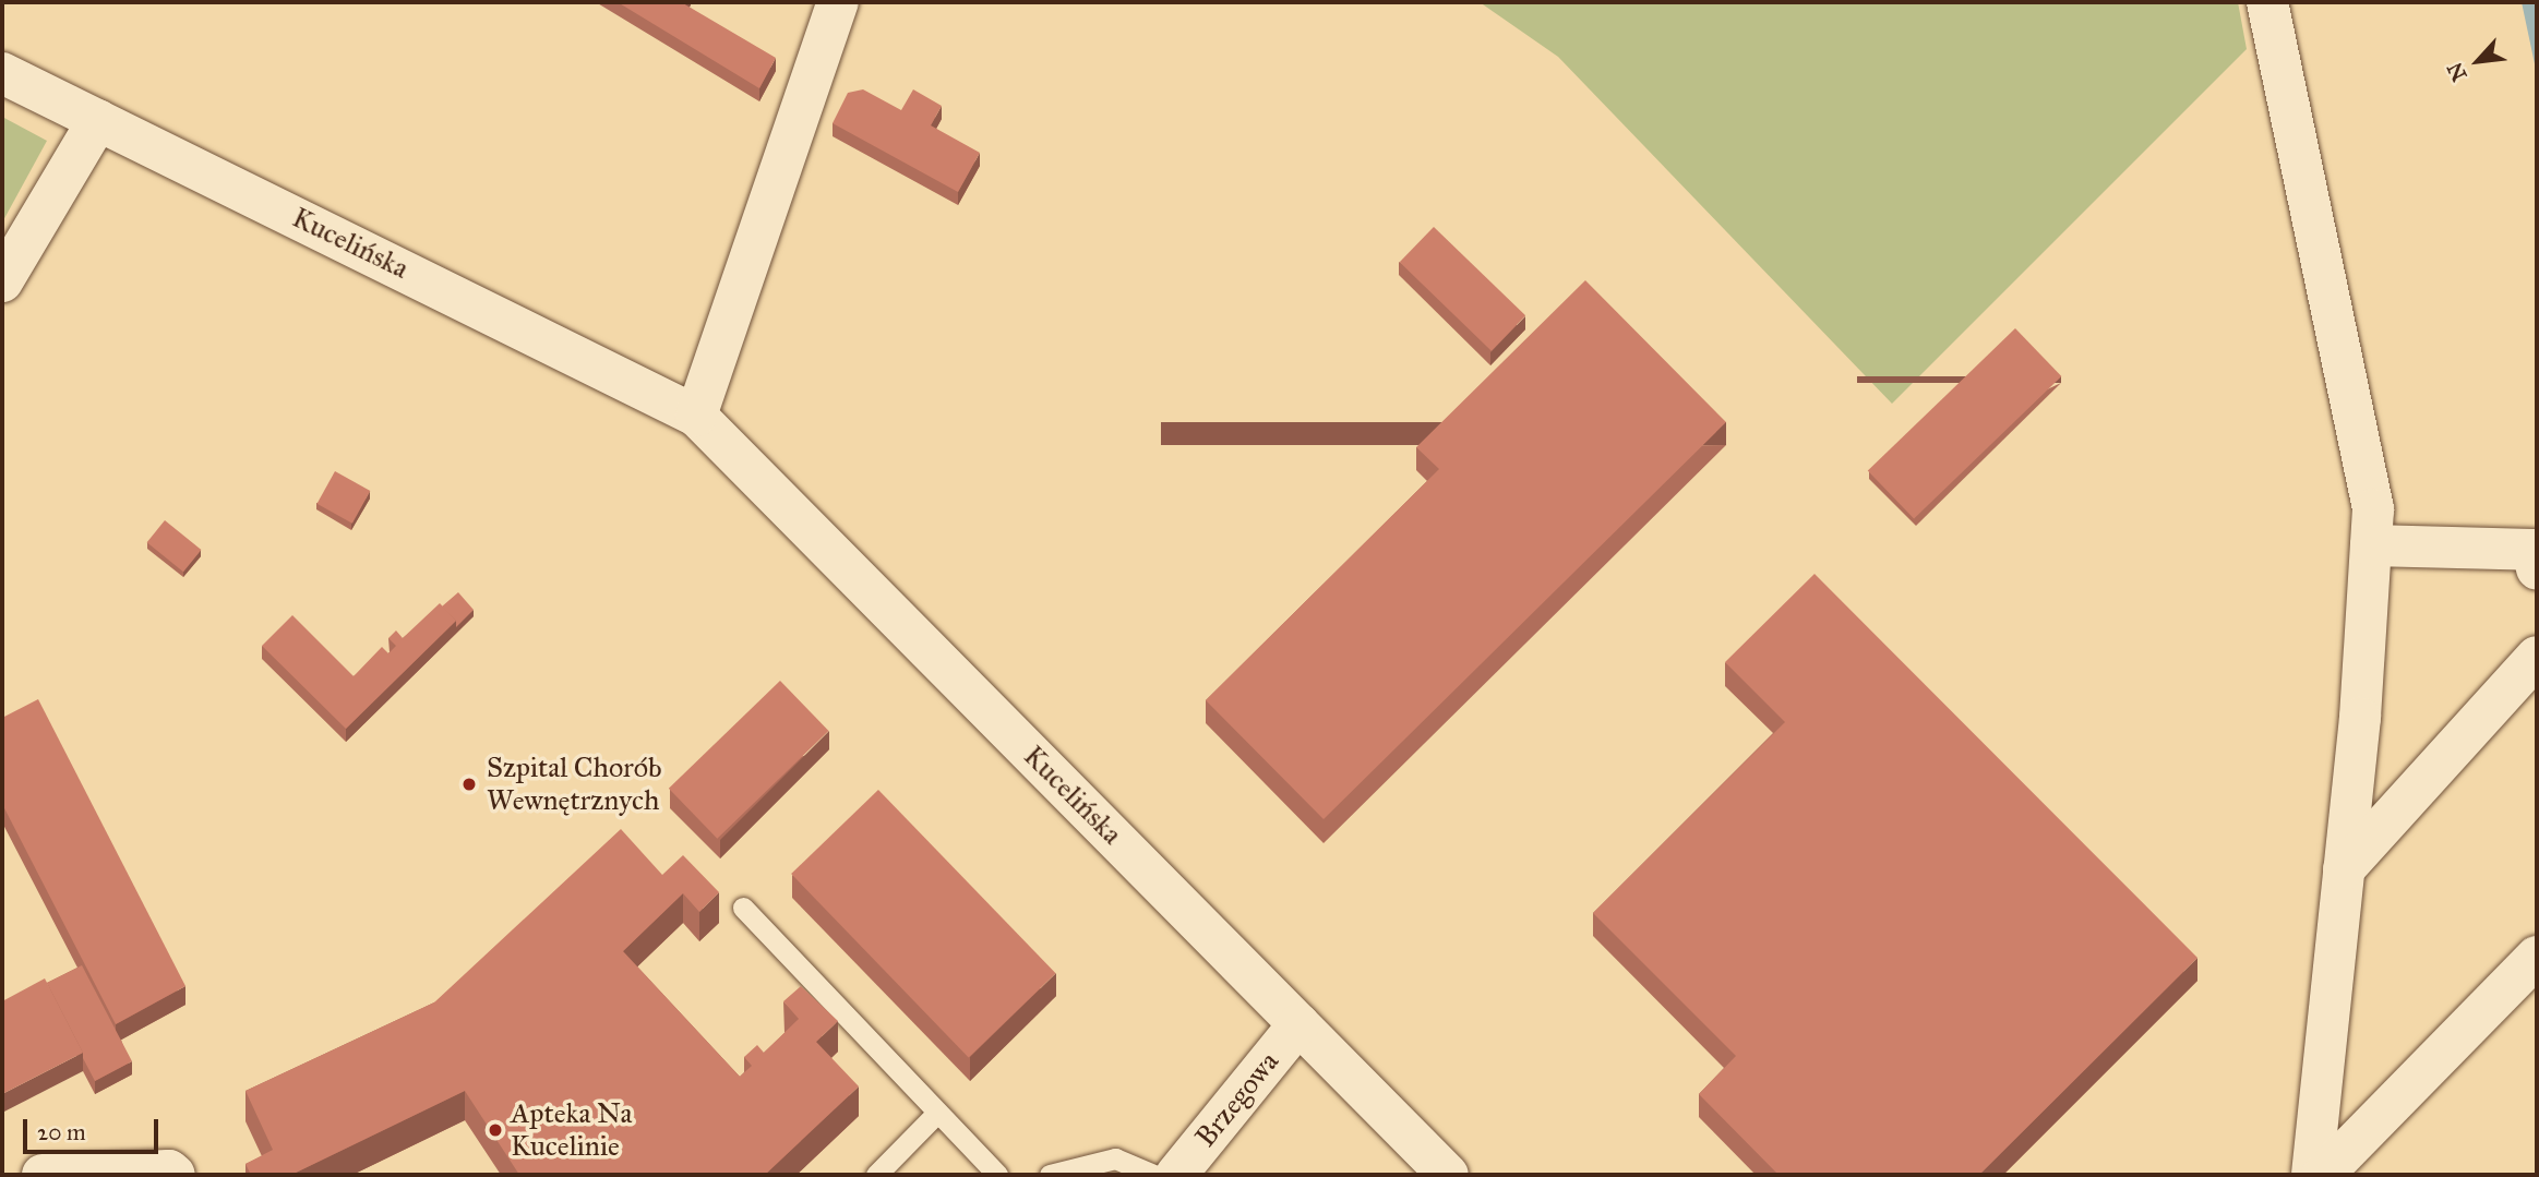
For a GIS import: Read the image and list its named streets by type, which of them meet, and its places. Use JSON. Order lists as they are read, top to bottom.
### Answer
{
  "streets": {
    "street": ["Kucelińska", "Brzegowa"]
  },
  "crossings": [
    ["Kucelińska", "Brzegowa"]
  ],
  "places": ["Szpital Chorób Wewnętrznych", "Apteka Na Kucelinie"],
  "scale_bar": "20 m",
  "north": "bottom left"
}
